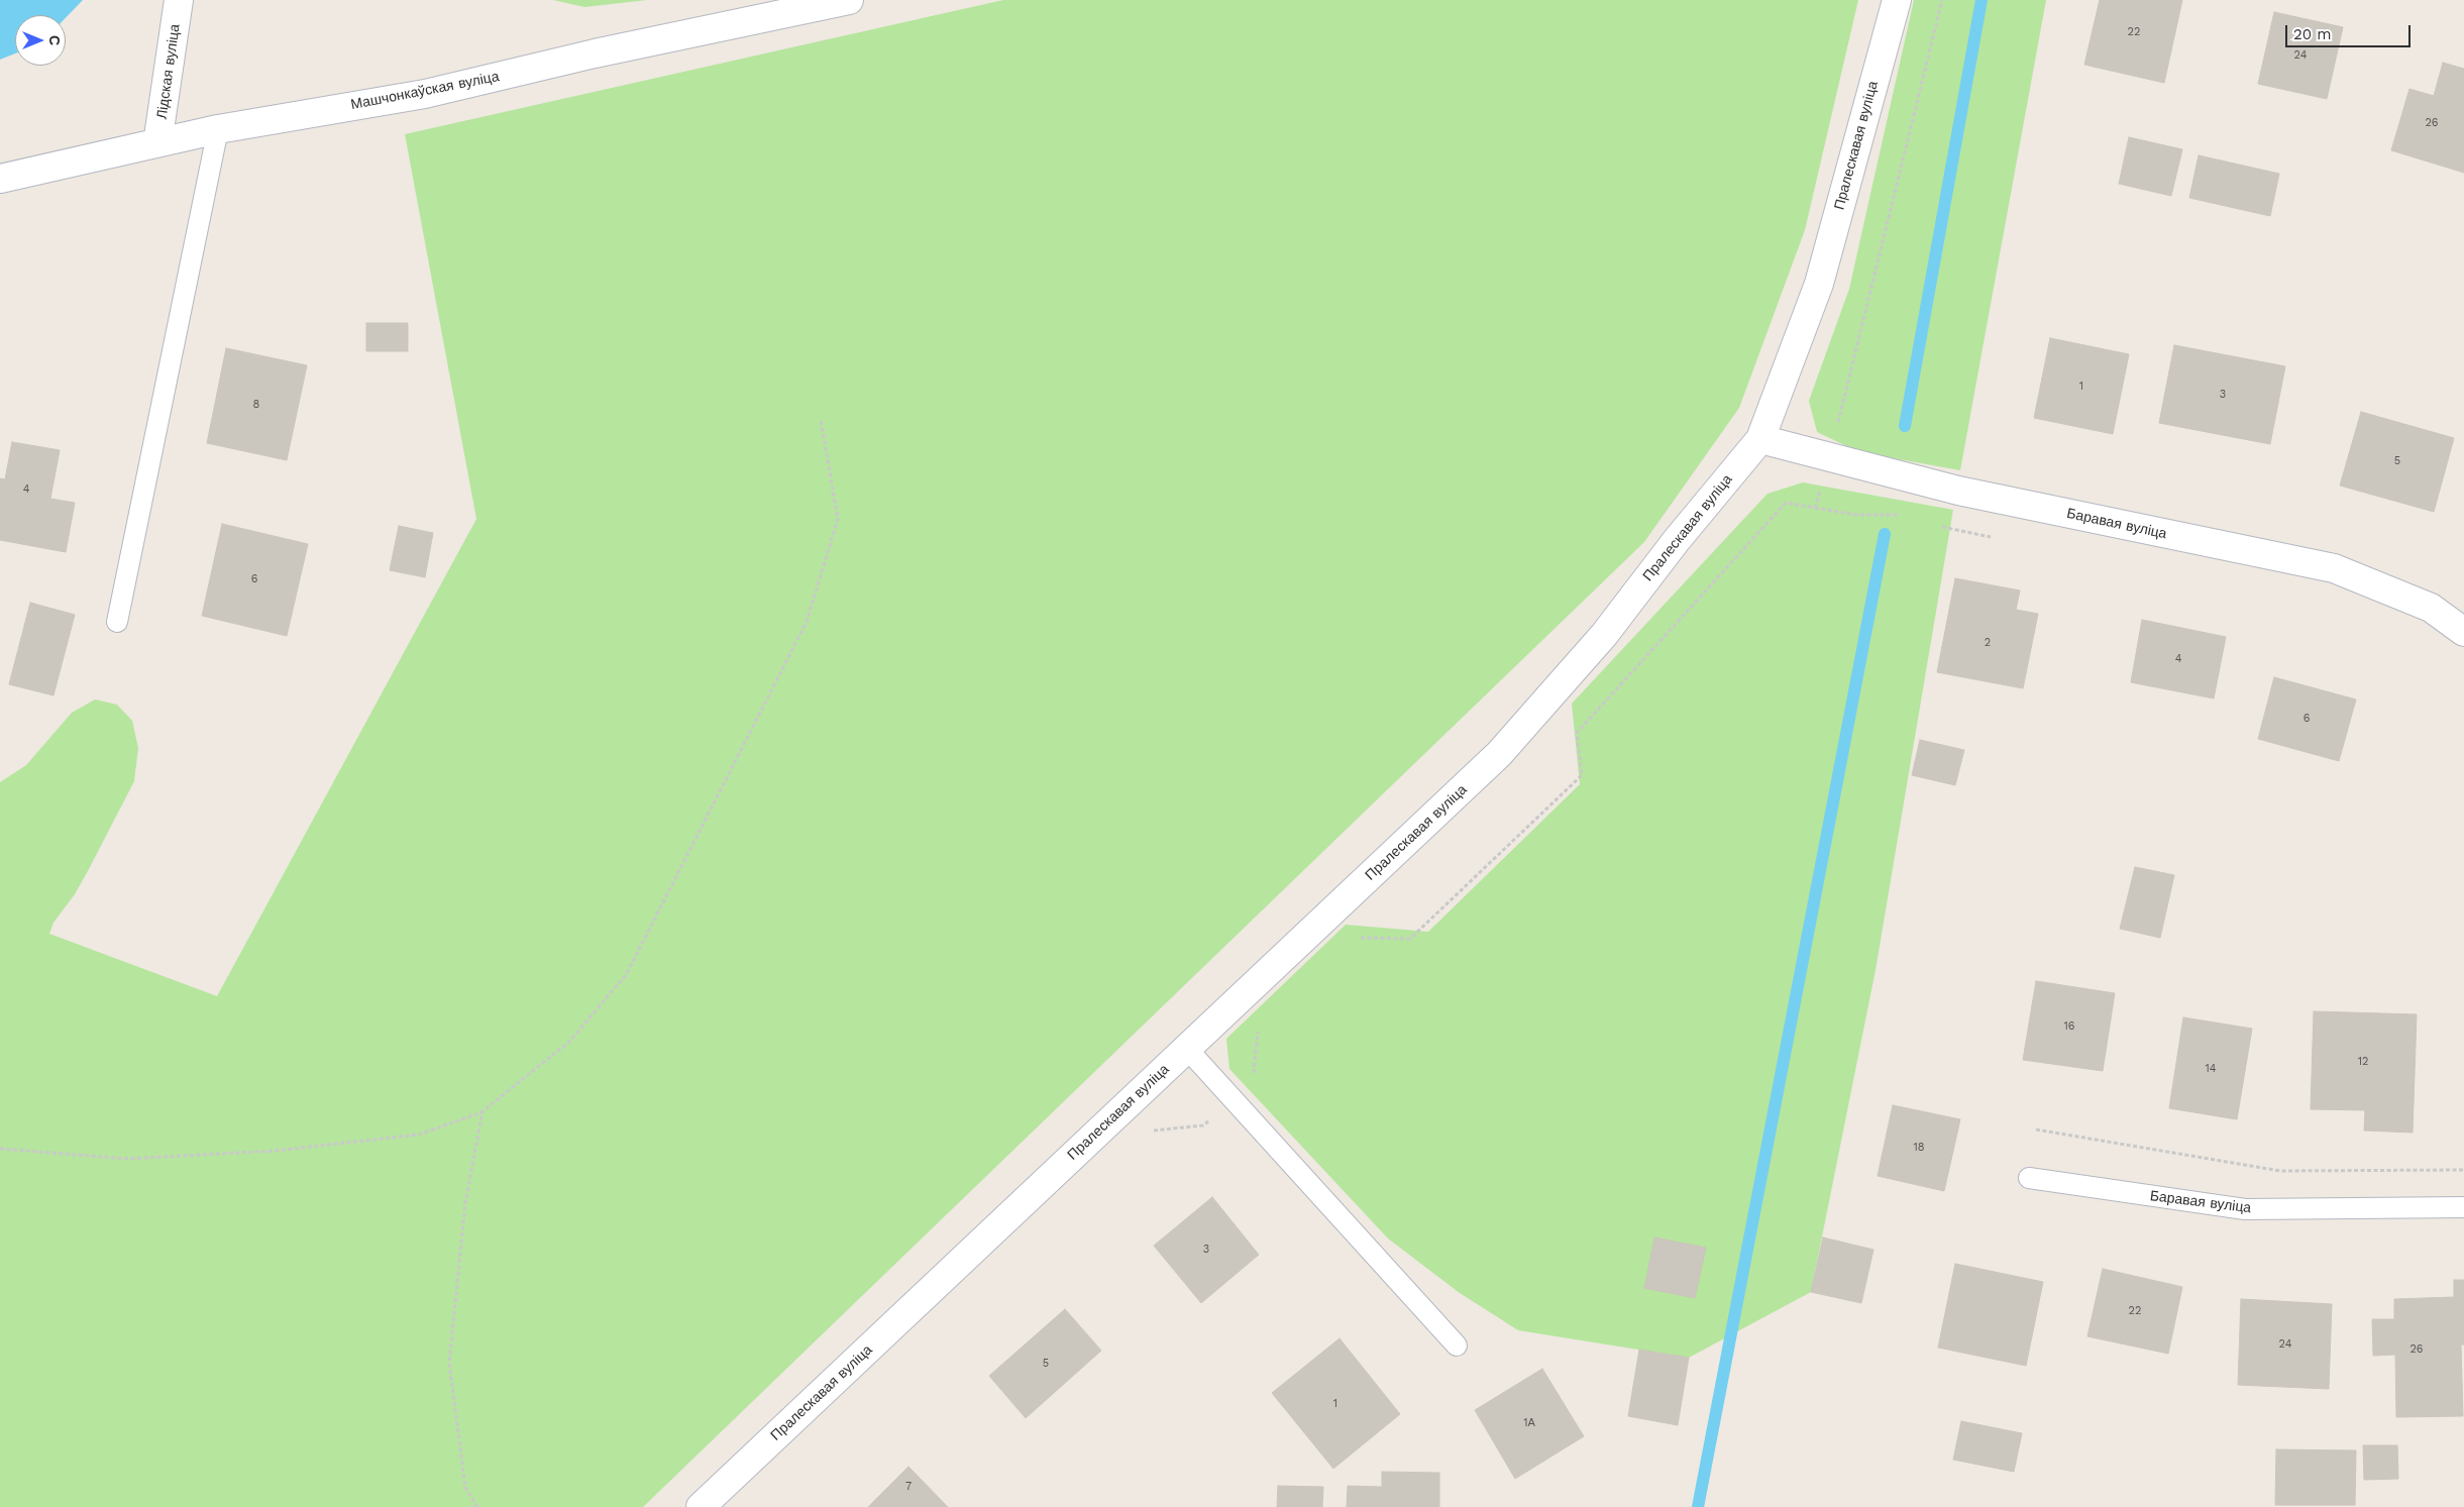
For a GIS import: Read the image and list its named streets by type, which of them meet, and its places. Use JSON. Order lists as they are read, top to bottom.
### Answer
{
  "streets": {
    "street": [
      "Лідская вуліца",
      "Машчонкаўская вуліца",
      "Пралескавая вуліца",
      "Баравая вуліца"
    ]
  },
  "crossings": [
    ["Лідская вуліца", "Машчонкаўская вуліца"],
    ["Пралескавая вуліца", "Баравая вуліца"]
  ],
  "house_numbers": [
    "22",
    "24",
    "26",
    "1",
    "3",
    "8",
    "5",
    "4",
    "6",
    "2",
    "4",
    "6",
    "16",
    "12",
    "14",
    "18",
    "3",
    "22",
    "24",
    "26",
    "5",
    "1",
    "1А",
    "7"
  ],
  "scale_bar": "20 m",
  "north": "right"
}
